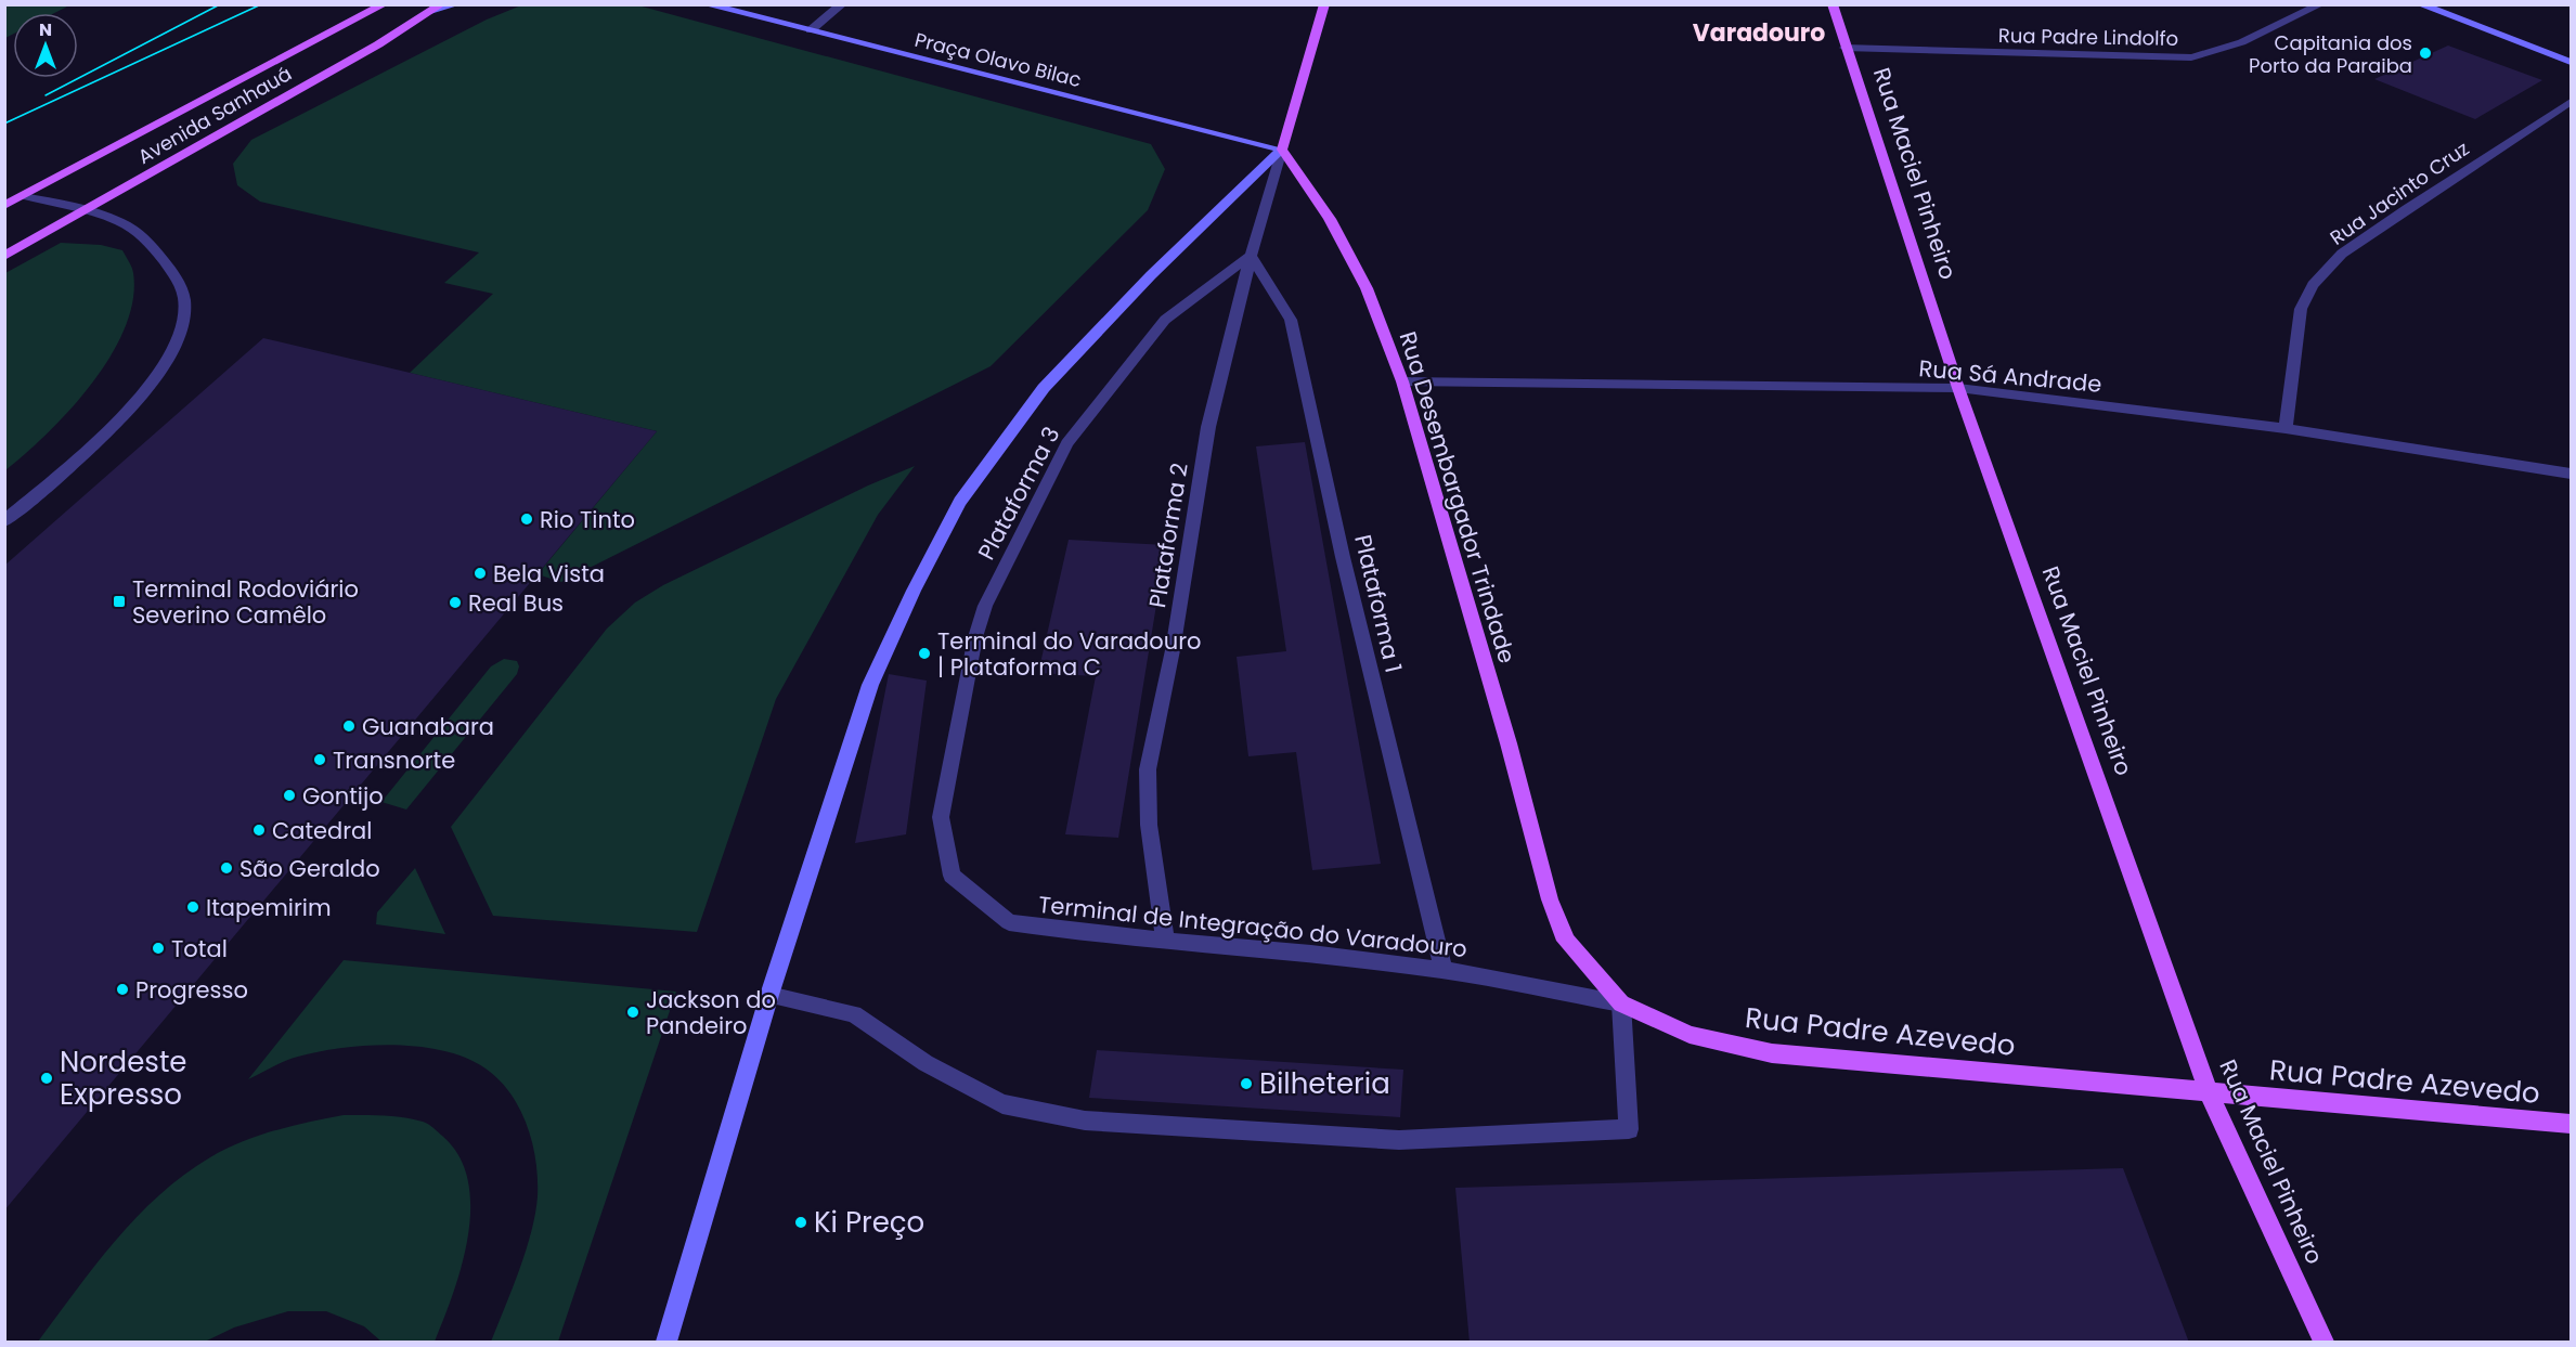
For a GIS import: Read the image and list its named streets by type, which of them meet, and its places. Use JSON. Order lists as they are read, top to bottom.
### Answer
{
  "streets": {
    "main road": [
      "Avenida Sanhauá",
      "Rua Maciel Pinheiro",
      "Rua Desembargador Trindade",
      "Rua Padre Azevedo"
    ],
    "street": [
      "Rua Padre Lindolfo",
      "Praça Olavo Bilac",
      "Rua Jacinto Cruz",
      "Rua Sá Andrade",
      "Plataforma 3",
      "Plataforma 2",
      "Plataforma 1",
      "Terminal de Integração do Varadouro"
    ]
  },
  "crossings": [
    ["Rua Padre Lindolfo", "Rua Maciel Pinheiro"],
    ["Praça Olavo Bilac", "Rua Desembargador Trindade"],
    ["Rua Maciel Pinheiro", "Rua Sá Andrade"],
    ["Rua Maciel Pinheiro", "Rua Padre Azevedo"],
    ["Rua Jacinto Cruz", "Rua Sá Andrade"],
    ["Rua Sá Andrade", "Rua Desembargador Trindade"],
    ["Plataforma 3", "Plataforma 2"],
    ["Plataforma 3", "Plataforma 1"],
    ["Plataforma 3", "Terminal de Integração do Varadouro"],
    ["Rua Desembargador Trindade", "Terminal de Integração do Varadouro"],
    ["Rua Desembargador Trindade", "Rua Padre Azevedo"],
    ["Plataforma 2", "Plataforma 1"],
    ["Plataforma 2", "Terminal de Integração do Varadouro"],
    ["Plataforma 1", "Terminal de Integração do Varadouro"],
    ["Terminal de Integração do Varadouro", "Rua Padre Azevedo"]
  ],
  "districts": ["Varadouro"],
  "places": {
    "other": [
      "Capitania dos Porto da Paraiba",
      "Rio Tinto",
      "Bela Vista",
      "Real Bus",
      "Terminal do Varadouro | Plataforma C",
      "Guanabara",
      "Transnorte",
      "Gontijo",
      "Catedral",
      "São Geraldo",
      "Itapemirim",
      "Total",
      "Progresso",
      "Jackson do Pandeiro",
      "Nordeste Expresso",
      "Bilheteria",
      "Ki Preço"
    ],
    "transit": ["Terminal Rodoviário Severino Camêlo"]
  },
  "north": "top"
}
